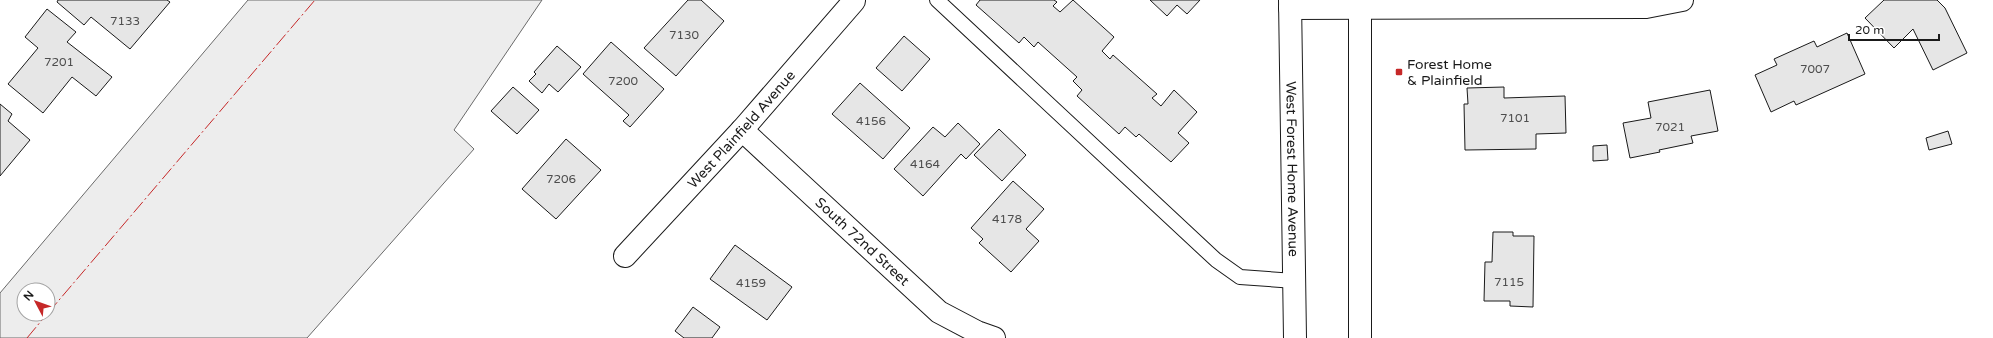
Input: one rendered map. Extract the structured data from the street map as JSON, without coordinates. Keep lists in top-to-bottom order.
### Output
{
  "streets": {
    "street": ["West Plainfield Avenue", "West Forest Home Avenue", "South 72nd Street"]
  },
  "crossings": [
    ["West Plainfield Avenue", "South 72nd Street"]
  ],
  "places": {
    "transit": ["Forest Home & Plainfield"]
  },
  "house_numbers": [
    "7133",
    "7130",
    "7201",
    "7007",
    "7200",
    "7101",
    "4156",
    "7021",
    "4164",
    "7206",
    "4178",
    "7115",
    "4159"
  ],
  "scale_bar": "20 m",
  "north": "top left"
}
